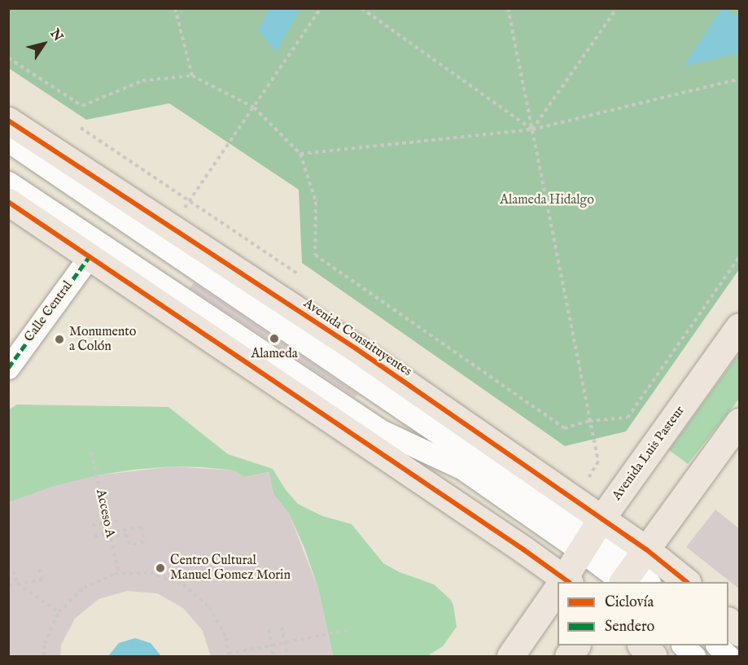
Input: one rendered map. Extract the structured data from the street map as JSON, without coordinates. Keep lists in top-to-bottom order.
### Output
{
  "streets": {
    "main road": ["Avenida Constituyentes", "Avenida Luis Pasteur"],
    "street": ["Calle Central"],
    "path": ["Acceso A"]
  },
  "crossings": [
    ["Avenida Constituyentes", "Avenida Luis Pasteur"]
  ],
  "parks": ["Alameda Hidalgo"],
  "places": ["Alameda", "Monumento a Colón", "Centro Cultural Manuel Gomez Morin"],
  "legend": ["Ciclovía", "Sendero"],
  "north": "top right"
}
